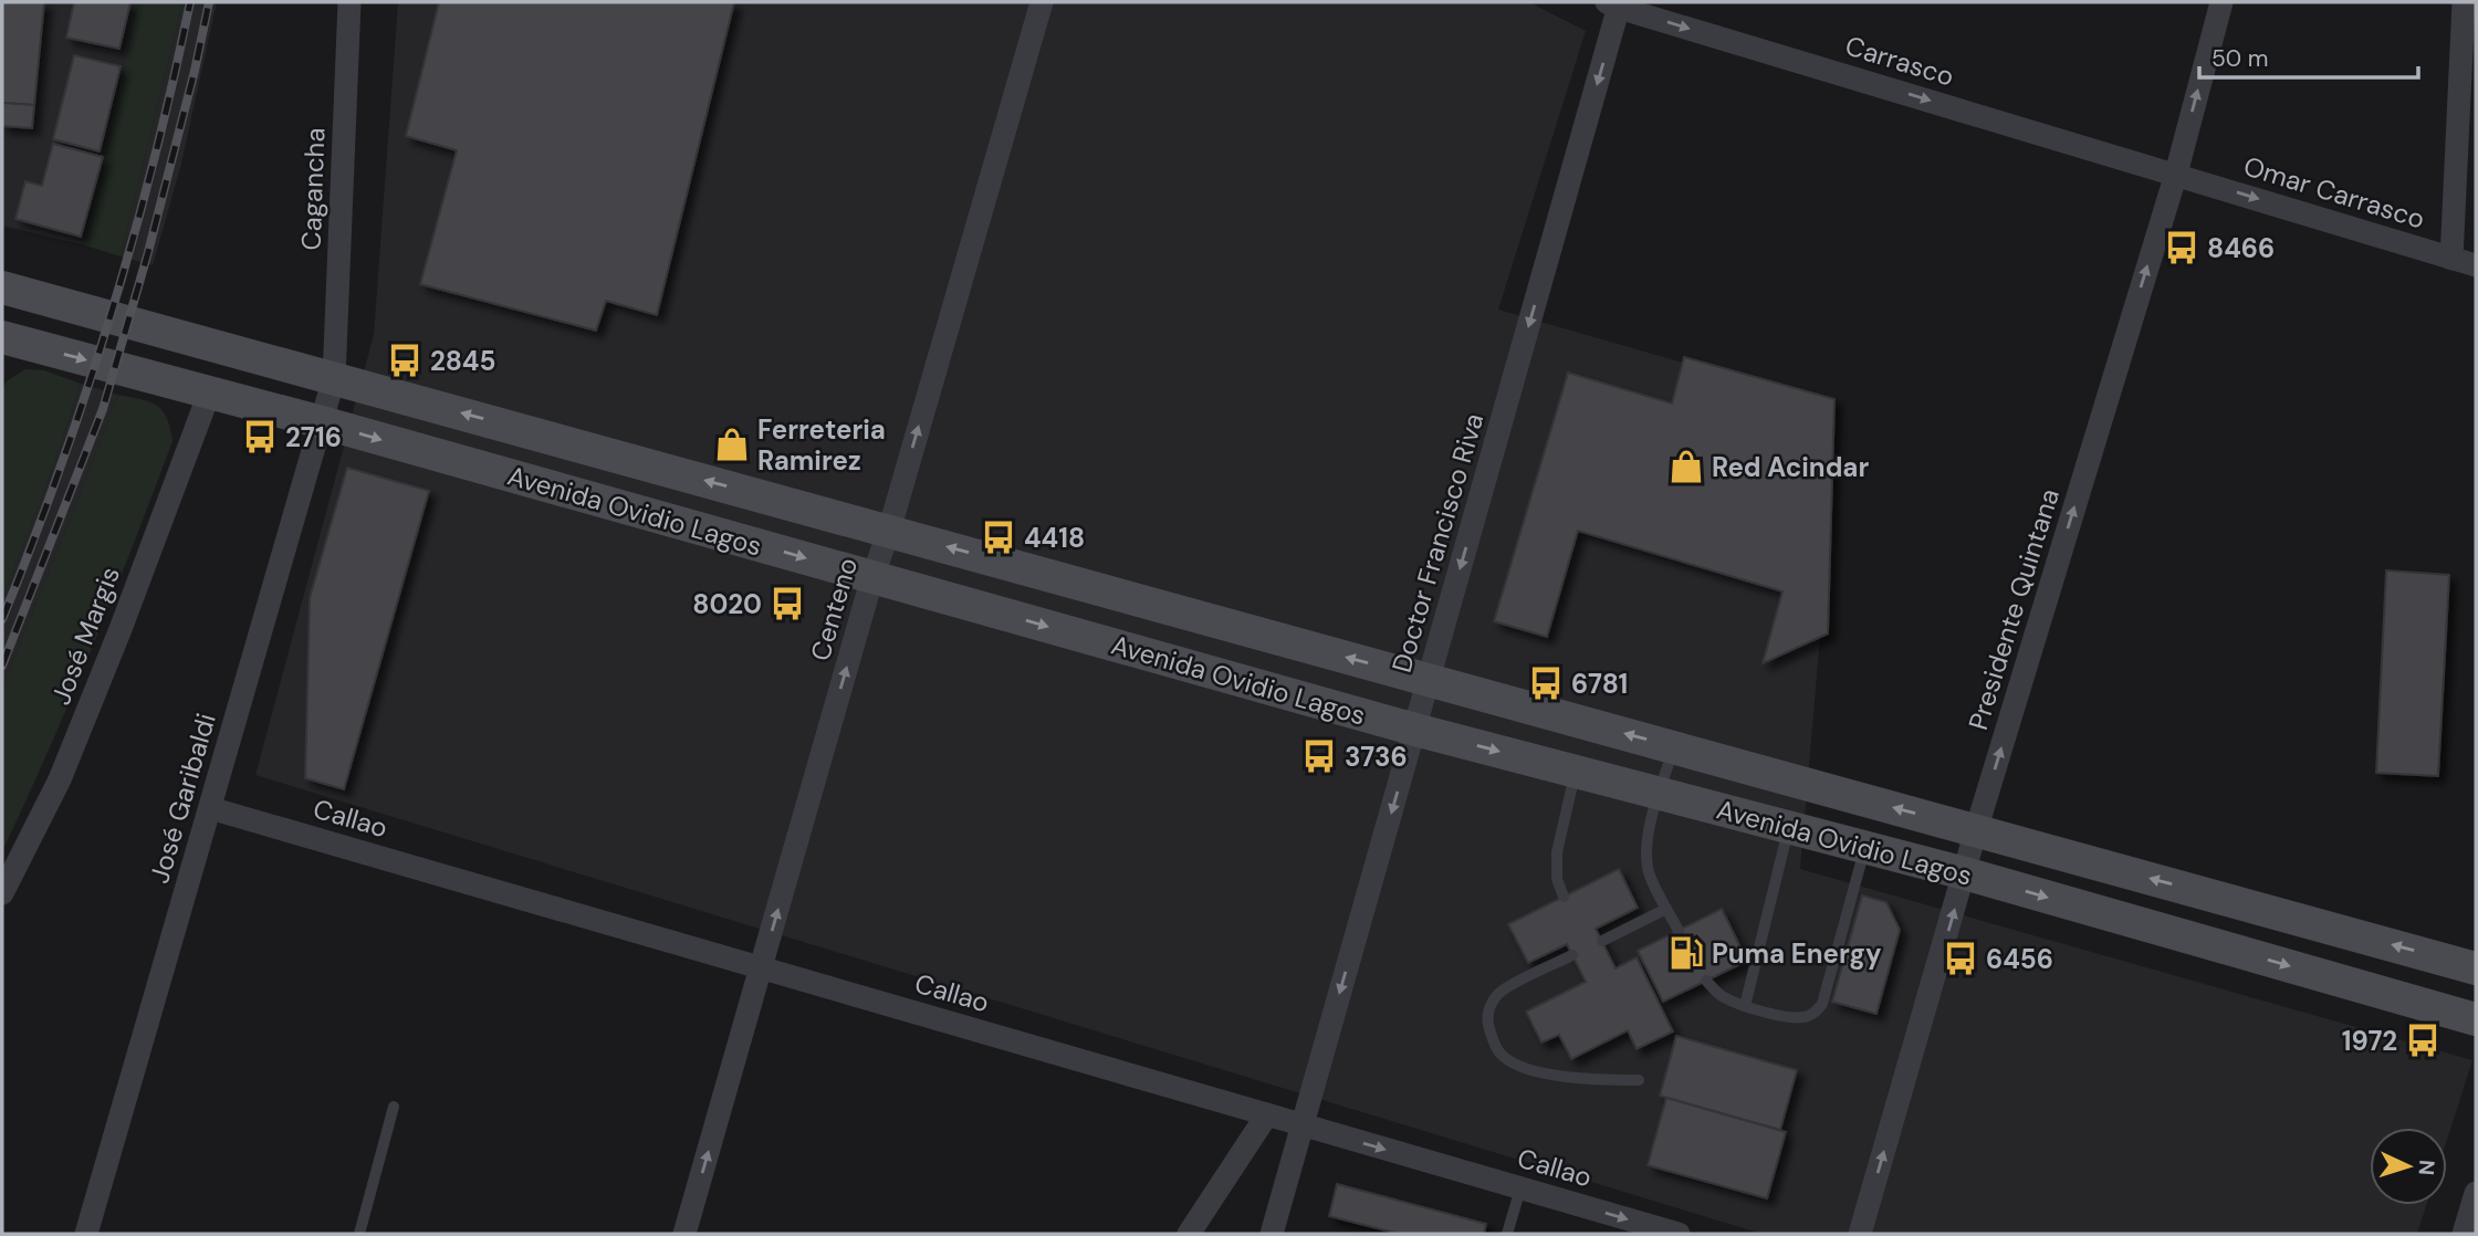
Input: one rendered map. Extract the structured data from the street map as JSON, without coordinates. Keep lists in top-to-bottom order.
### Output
{
  "streets": {
    "main road": ["Avenida Ovidio Lagos"],
    "street": [
      "Carrasco",
      "Cagancha",
      "Omar Carrasco",
      "Doctor Francisco Riva",
      "Centeno",
      "Presidente Quintana",
      "José Margis",
      "José Garibaldi",
      "Callao"
    ]
  },
  "crossings": [
    ["Carrasco", "Omar Carrasco"],
    ["Carrasco", "Doctor Francisco Riva"],
    ["Carrasco", "Presidente Quintana"],
    ["Cagancha", "Avenida Ovidio Lagos"],
    ["Cagancha", "José Garibaldi"],
    ["Omar Carrasco", "Presidente Quintana"],
    ["Avenida Ovidio Lagos", "Doctor Francisco Riva"],
    ["Avenida Ovidio Lagos", "Centeno"],
    ["Avenida Ovidio Lagos", "Presidente Quintana"],
    ["Avenida Ovidio Lagos", "José Margis"],
    ["Avenida Ovidio Lagos", "José Garibaldi"],
    ["Doctor Francisco Riva", "Callao"],
    ["Centeno", "Callao"],
    ["José Garibaldi", "Callao"]
  ],
  "one_way": [
    "Carrasco",
    "Omar Carrasco",
    "Doctor Francisco Riva",
    "Centeno",
    "Presidente Quintana"
  ],
  "places": {
    "bus stop": [
      "8466",
      "2845",
      "2716",
      "4418",
      "8020",
      "6781",
      "3736",
      "6456",
      "1972"
    ],
    "shop": ["Ferreteria Ramirez", "Red Acindar"],
    "fuel station": ["Puma Energy"]
  },
  "scale_bar": "50 m",
  "north": "right"
}
